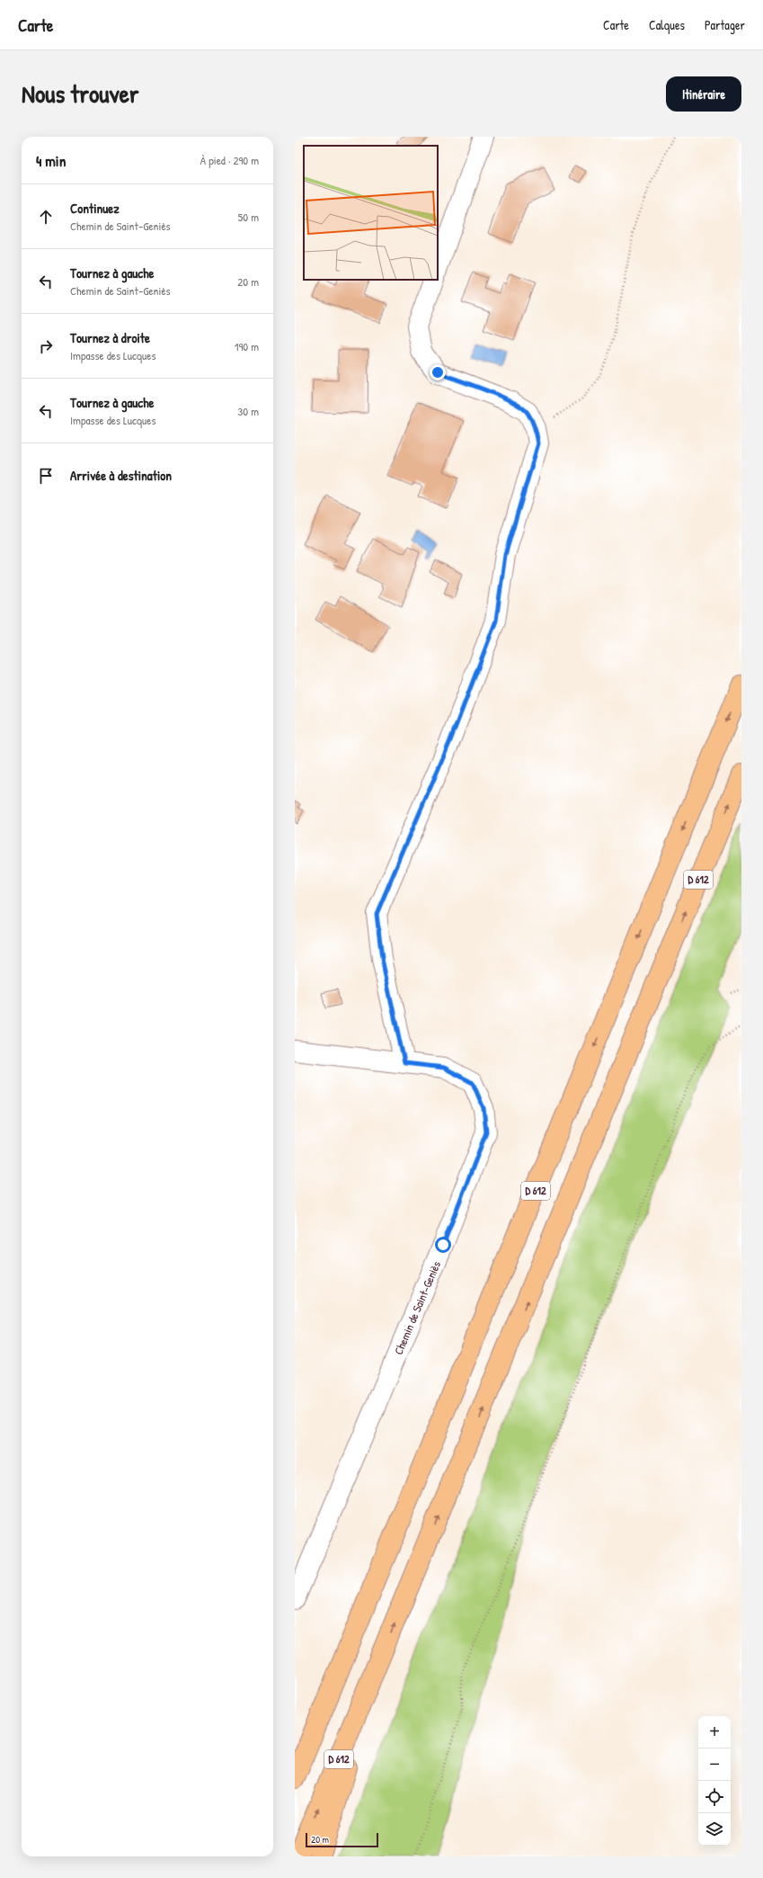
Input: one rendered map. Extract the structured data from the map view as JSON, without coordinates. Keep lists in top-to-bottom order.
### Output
{
  "streets": {
    "highway": ["D 612"],
    "street": ["Chemin de Saint-Geniès"]
  },
  "scale_bar": "20 m",
  "page": {
    "header": "Carte",
    "nav": ["Carte", "Calques", "Partager"],
    "title": "Nous trouver",
    "buttons": "Itinéraire",
    "heading": ["4 min", "À pied · 290 m"],
    "list": [
      ["Continuez", "Chemin de Saint-Geniès", "50 m"],
      ["Tournez à gauche", "Chemin de Saint-Geniès", "20 m"],
      ["Tournez à droite", "Impasse des Lucques", "190 m"],
      ["Tournez à gauche", "Impasse des Lucques", "30 m"],
      "Arrivée à destination"
    ],
    "map_buttons": ["+", "−"],
    "scale": "20 m"
  }
}
